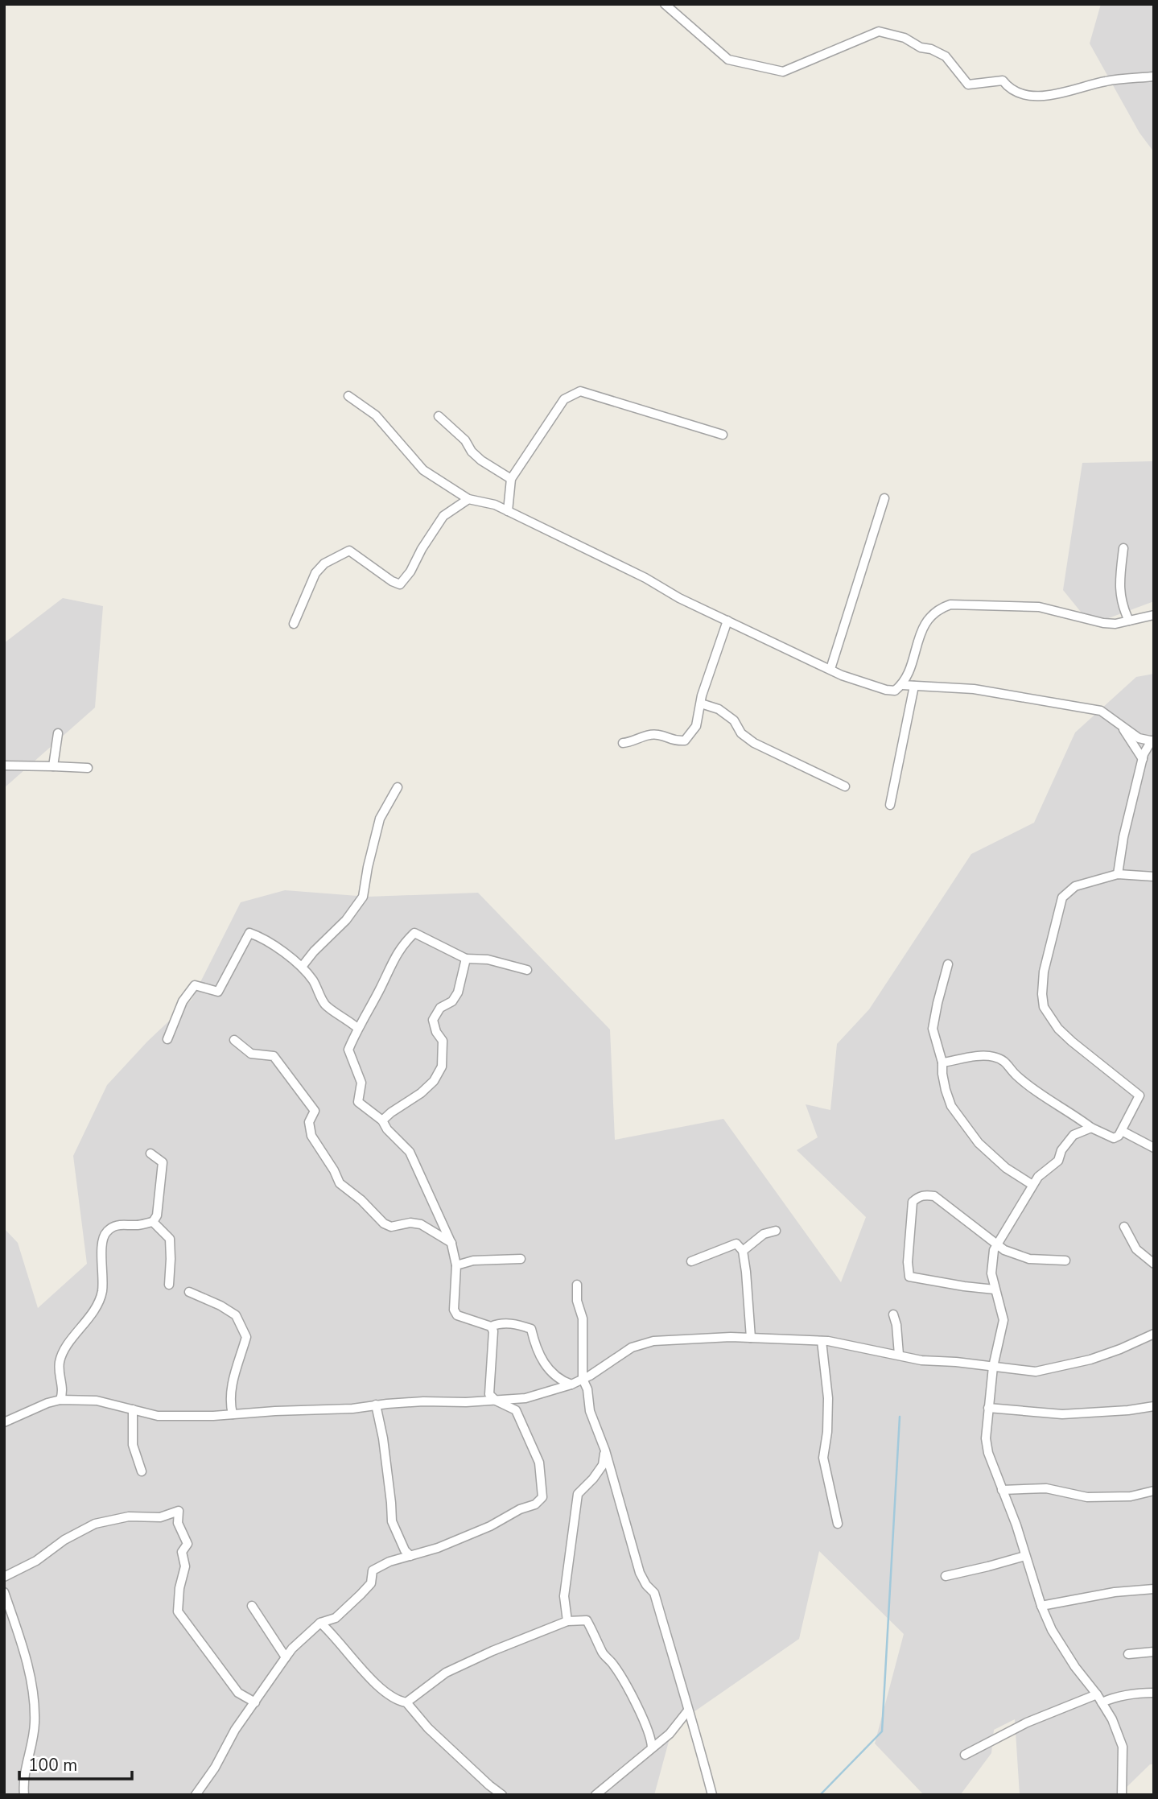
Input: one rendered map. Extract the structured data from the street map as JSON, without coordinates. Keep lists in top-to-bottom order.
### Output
{
  "scale_bar": "100 m"
}
